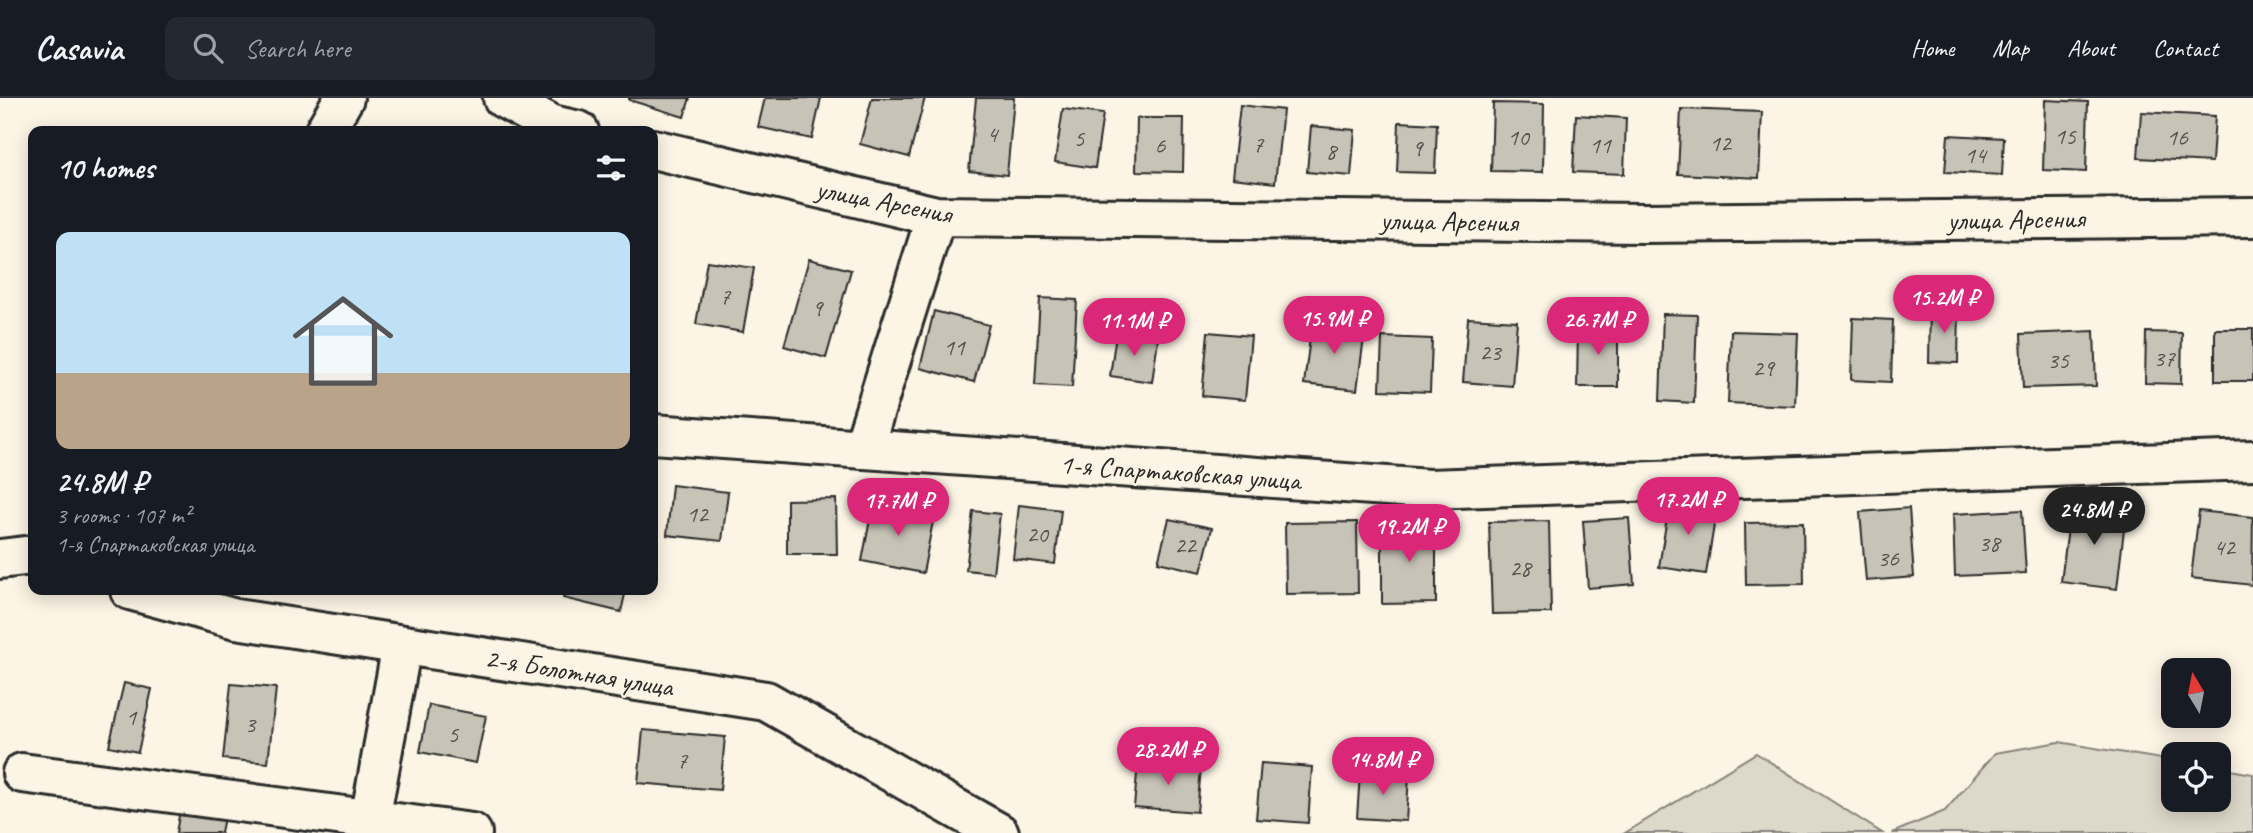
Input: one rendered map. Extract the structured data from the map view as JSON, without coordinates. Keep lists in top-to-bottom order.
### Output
{
  "streets": {
    "street": ["улица Арсения", "1-я Спартаковская улица", "2-я Болотная улица"]
  },
  "house_numbers": [
    "4",
    "15",
    "10",
    "16",
    "5",
    "12",
    "7",
    "6",
    "11",
    "9",
    "8",
    "14",
    "7",
    "9",
    "11",
    "23",
    "37",
    "35",
    "29",
    "12",
    "20",
    "38",
    "22",
    "42",
    "36",
    "28",
    "1",
    "3",
    "5",
    "7"
  ],
  "north": "top",
  "page": {
    "header": "Casavia",
    "search": "Search here",
    "nav": [
      "Home",
      "Map",
      "About",
      "Contact"
    ],
    "heading": "10 homes",
    "list": [
      {
        "name": "24.8M ₽",
        "note": "3 rooms · 107 m² · 1-я Спартаковская улица"
      }
    ],
    "price": [
      "15.2M ₽",
      "15.9M ₽",
      "26.7M ₽",
      "11.1M ₽",
      "17.2M ₽",
      "17.7M ₽",
      "24.8M ₽",
      "19.2M ₽",
      "28.2M ₽",
      "14.8M ₽"
    ]
  }
}
